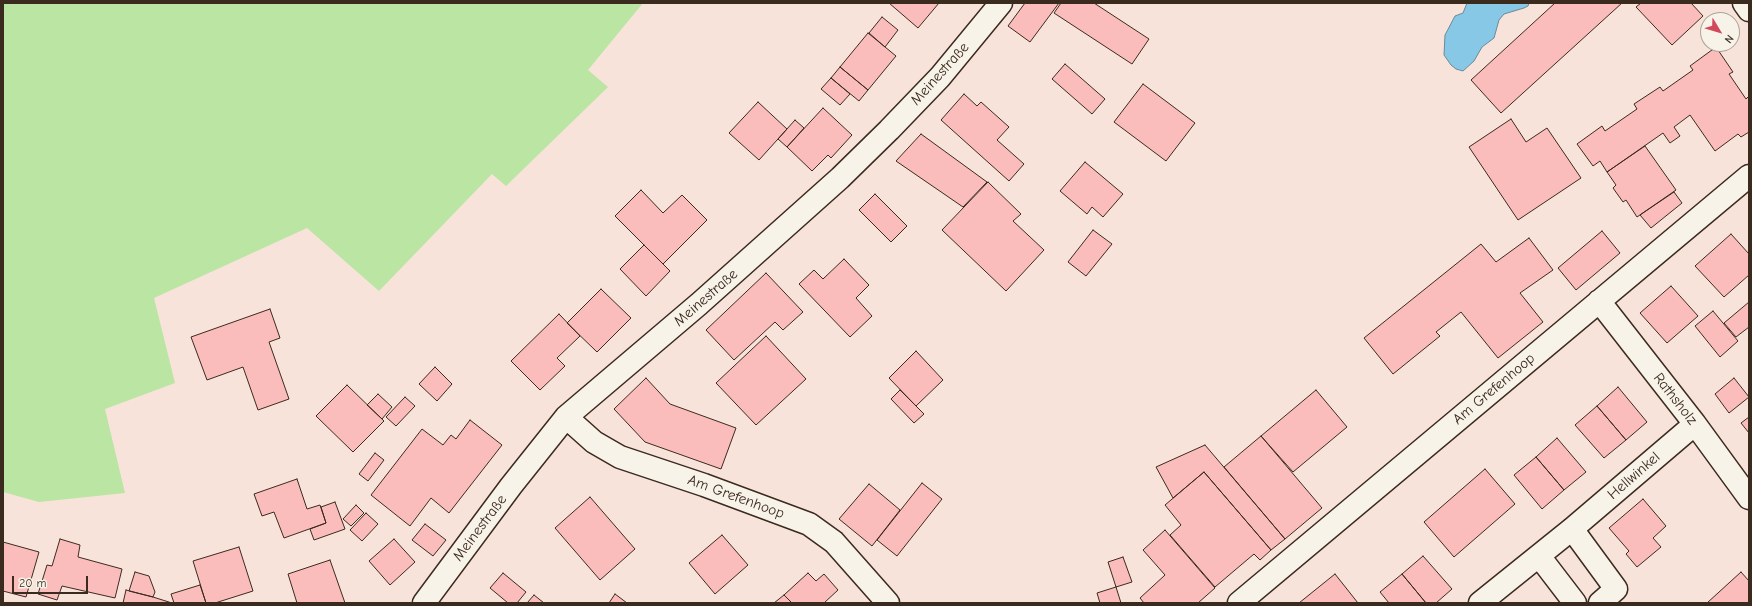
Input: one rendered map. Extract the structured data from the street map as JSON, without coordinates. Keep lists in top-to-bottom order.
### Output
{
  "streets": {
    "street": [
      "Meinestraße",
      "Am Grefenhoop",
      "Rathsholz",
      "Hellwinkel"
    ]
  },
  "crossings": [
    ["Meinestraße", "Am Grefenhoop"],
    ["Am Grefenhoop", "Rathsholz"],
    ["Rathsholz", "Hellwinkel"]
  ],
  "scale_bar": "20 m",
  "north": "bottom right"
}
